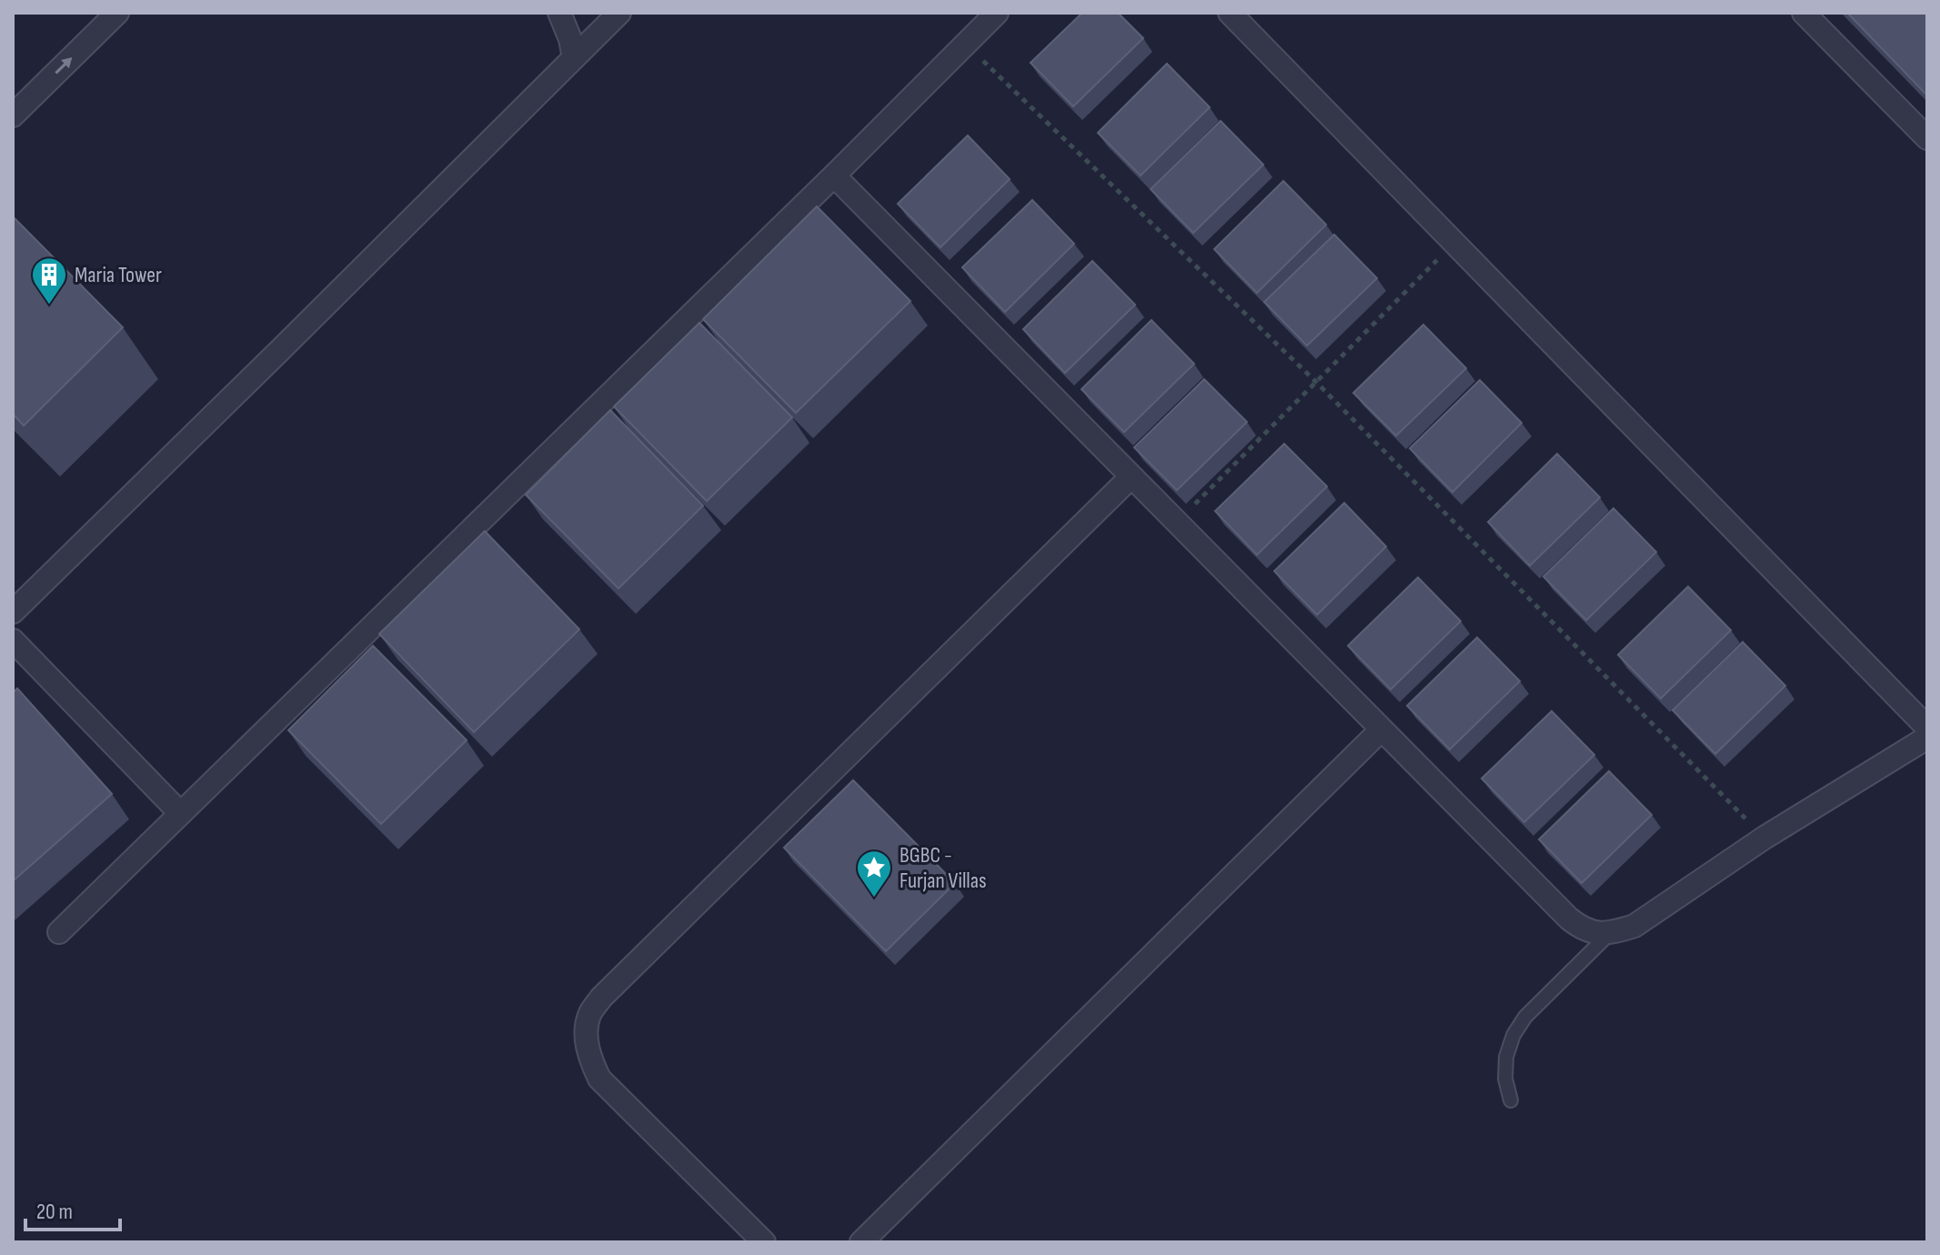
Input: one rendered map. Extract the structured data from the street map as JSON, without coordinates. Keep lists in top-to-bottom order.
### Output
{
  "places": {
    "building": ["Maria Tower"],
    "place": ["BGBC - Furjan Villas"]
  },
  "scale_bar": "20 m"
}
